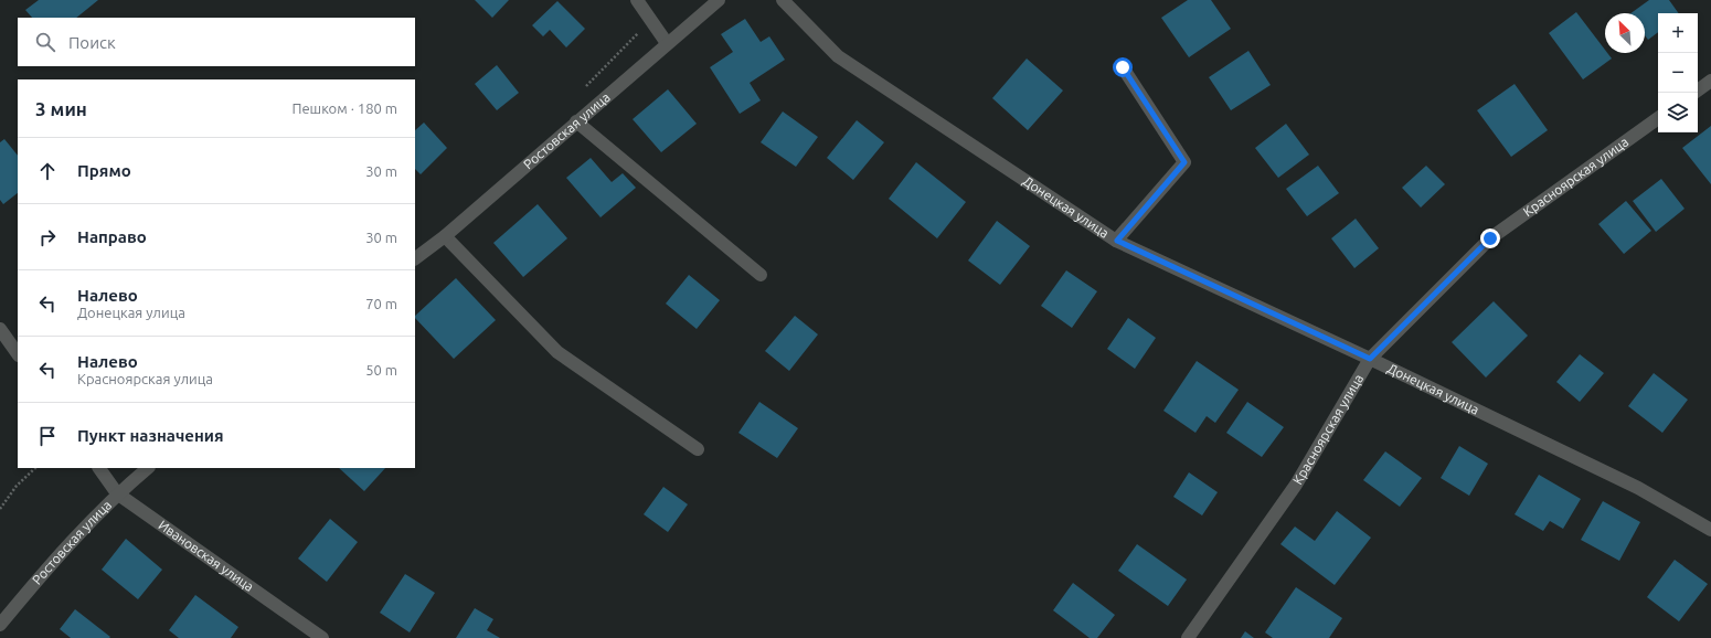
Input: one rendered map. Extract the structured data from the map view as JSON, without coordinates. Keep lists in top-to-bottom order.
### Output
{
  "streets": {
    "street": [
      "Ростовская улица",
      "Красноярская улица",
      "Донецкая улица",
      "Ивановская улица"
    ]
  },
  "crossings": [
    ["Ростовская улица", "Ивановская улица"],
    ["Красноярская улица", "Донецкая улица"]
  ],
  "north": "top left",
  "page": {
    "map_buttons": ["+", "−"],
    "search": "Поиск",
    "heading": ["3 мин", "Пешком · 180 m"],
    "list": [
      ["Прямо", "30 m"],
      ["Направо", "30 m"],
      ["Налево", "Донецкая улица", "70 m"],
      ["Налево", "Красноярская улица", "50 m"],
      "Пункт назначения"
    ]
  }
}
